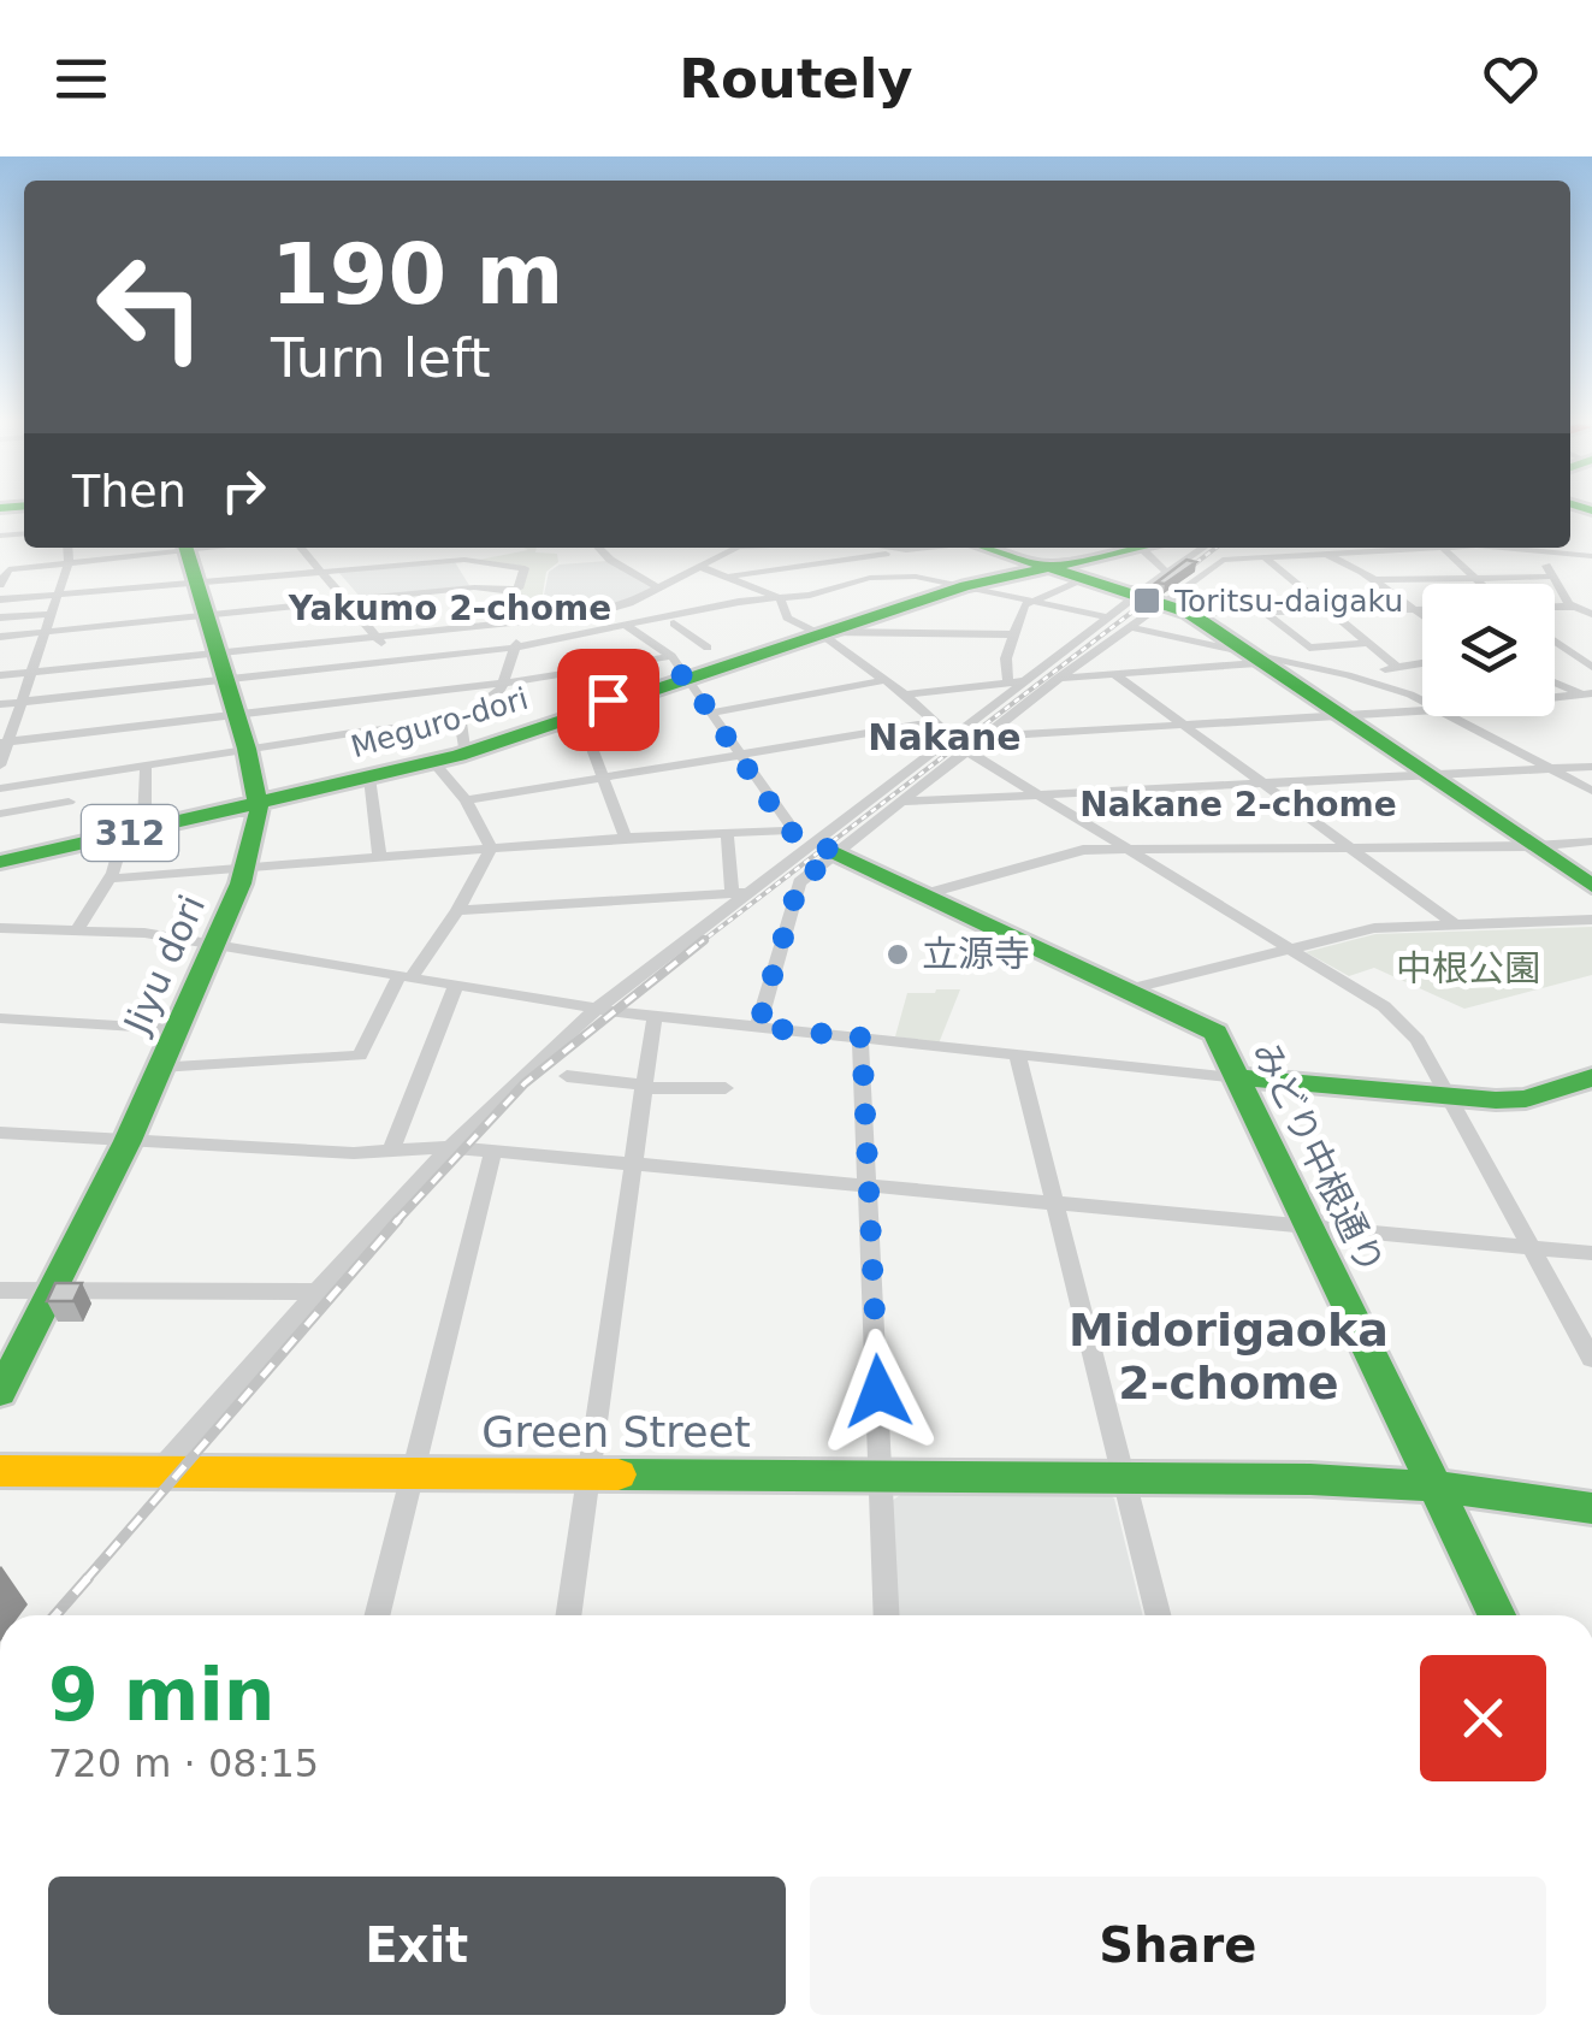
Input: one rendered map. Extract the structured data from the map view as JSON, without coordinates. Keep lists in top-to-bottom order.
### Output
{
  "streets": {
    "main road": [
      "Meguro-dori",
      "312",
      "Jiyu dori",
      "みどり中根通り",
      "Green Street"
    ]
  },
  "crossings": [
    ["Meguro-dori", "Jiyu dori"],
    ["みどり中根通り", "Green Street"]
  ],
  "districts": [
    "Yakumo 2-chome",
    "Nakane",
    "Nakane 2-chome",
    "Midorigaoka 2-chome"
  ],
  "parks": ["中根公園"],
  "places": {
    "transit": ["Toritsu-daigaku"],
    "other": ["立源寺"]
  },
  "page": {
    "header": "Routely",
    "turn": ["190 m", "Turn left"],
    "then": "Then",
    "heading": ["9 min", "720 m · 08:15"],
    "buttons": ["Exit", "Share"]
  }
}
